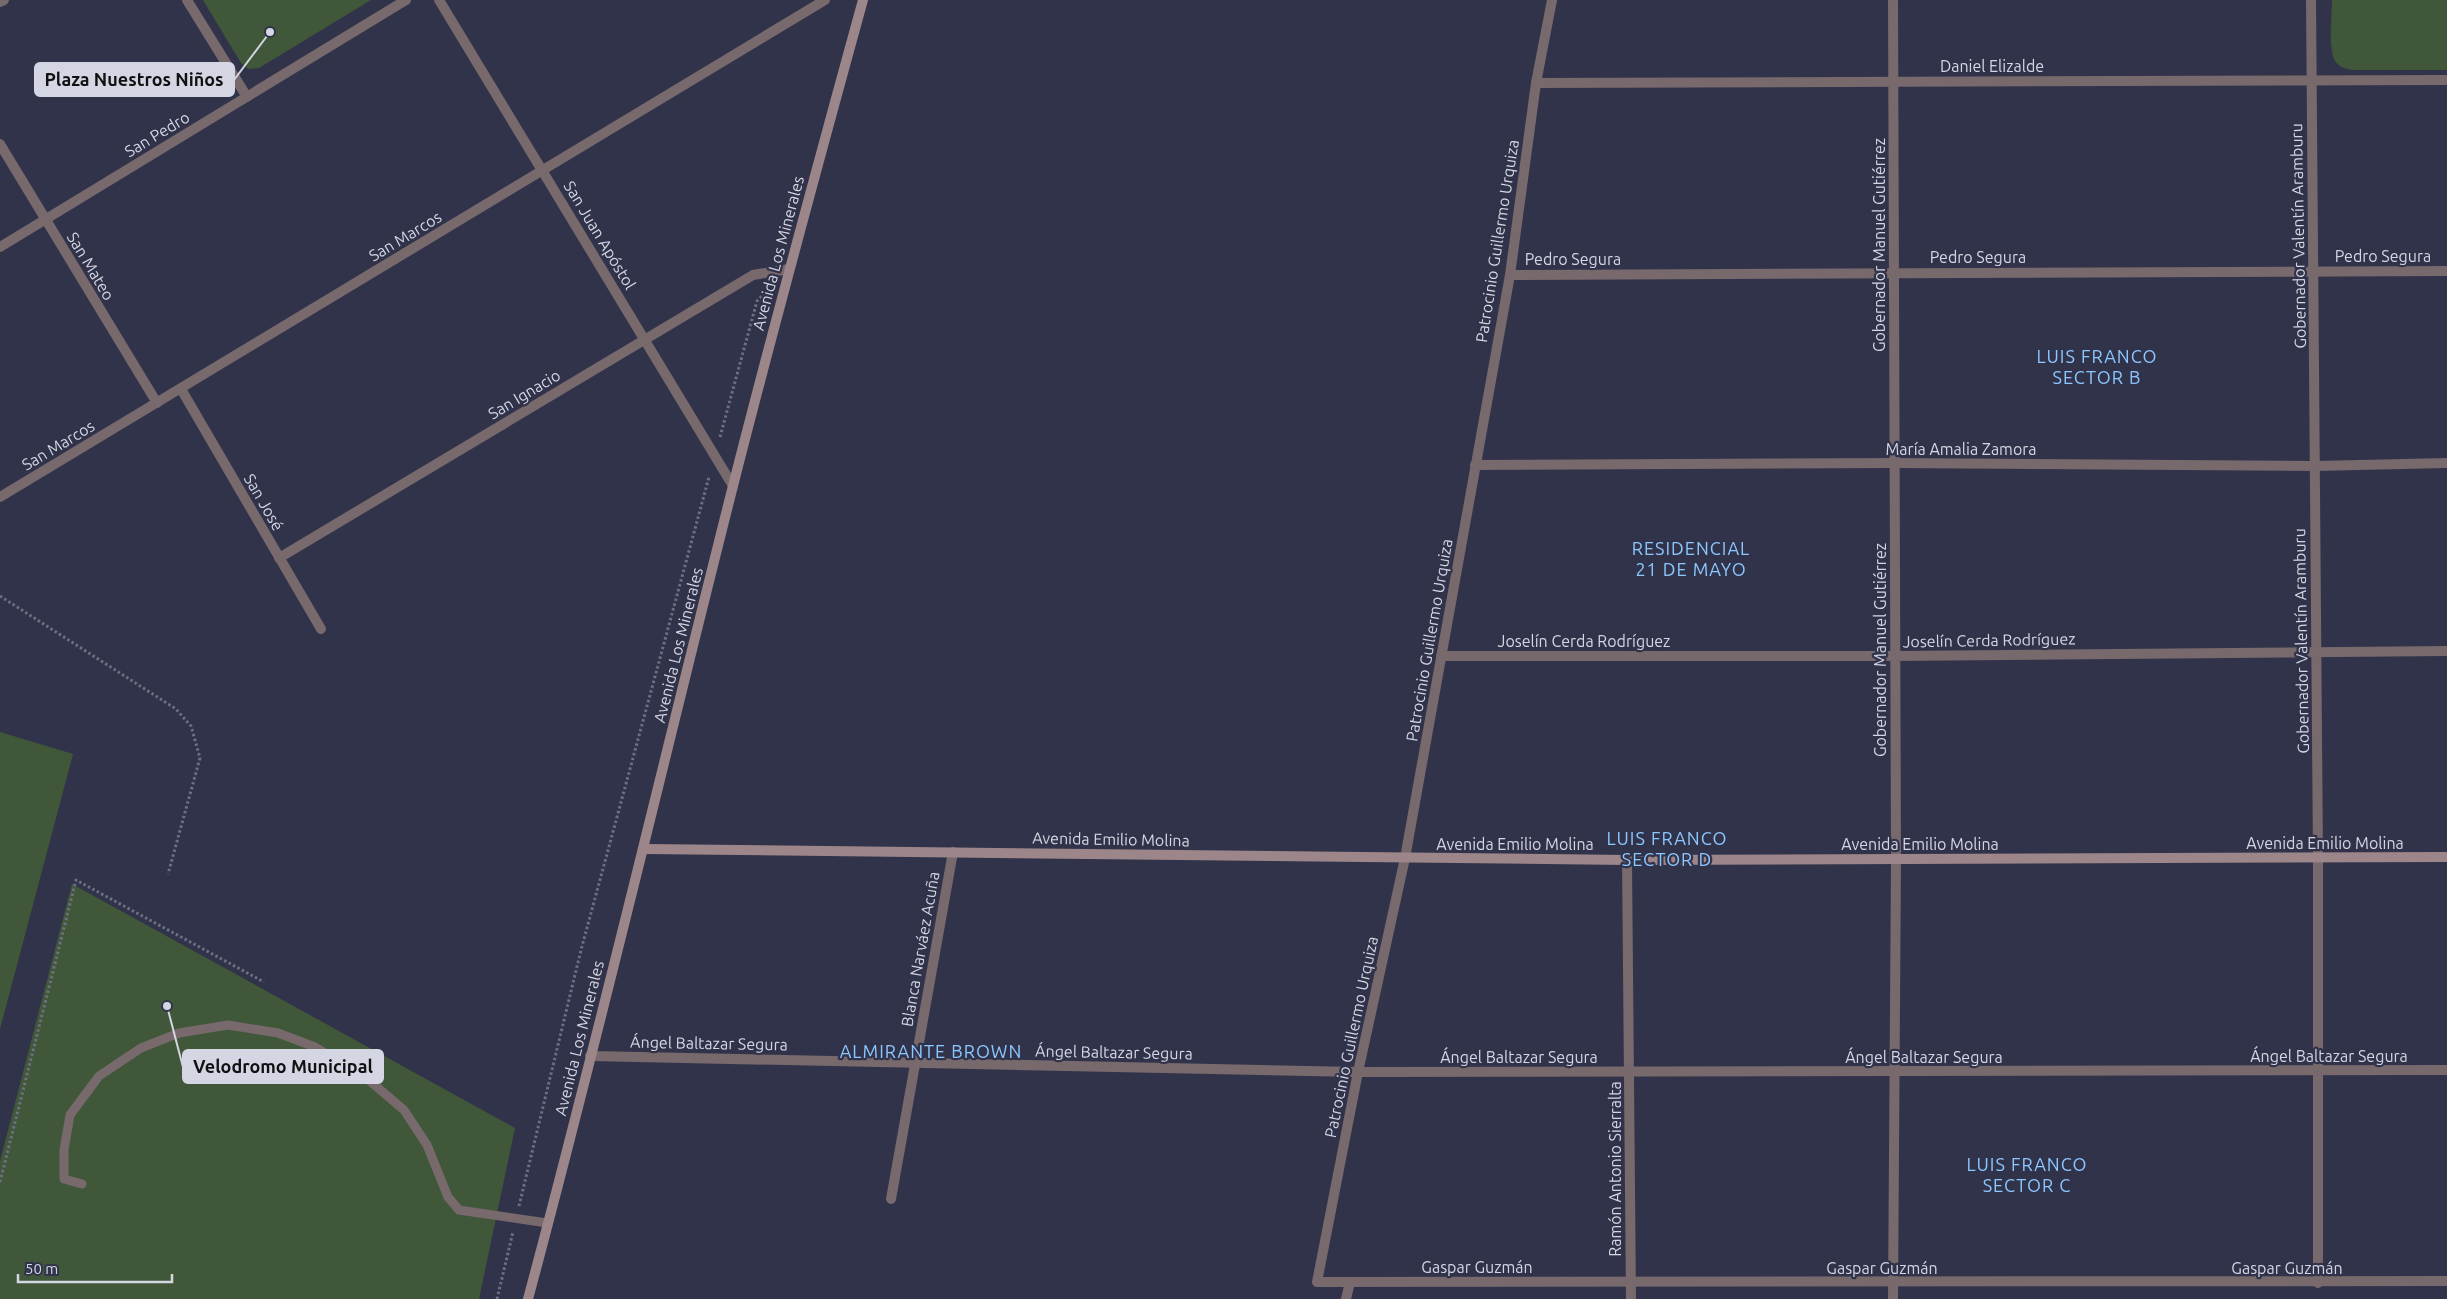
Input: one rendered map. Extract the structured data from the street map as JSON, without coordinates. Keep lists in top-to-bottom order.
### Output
{
  "streets": {
    "street": [
      "Daniel Elizalde",
      "San Pedro",
      "San Juan Apóstol",
      "San Marcos",
      "Gobernador Valentín Aramburu",
      "Patrocinio Guillermo Urquiza",
      "Gobernador Manuel Gutiérrez",
      "Avenida Los Minerales",
      "Pedro Segura",
      "San Mateo",
      "San Ignacio",
      "María Amalia Zamora",
      "San José",
      "Joselín Cerda Rodríguez",
      "Avenida Emilio Molina",
      "Blanca Narváez Acuña",
      "Ángel Baltazar Segura",
      "Ramón Antonio Sierralta",
      "Gaspar Guzmán"
    ]
  },
  "crossings": [
    ["Daniel Elizalde", "Gobernador Valentín Aramburu"],
    ["Daniel Elizalde", "Patrocinio Guillermo Urquiza"],
    ["Daniel Elizalde", "Gobernador Manuel Gutiérrez"],
    ["San Pedro", "San Mateo"],
    ["San Juan Apóstol", "San Marcos"],
    ["San Juan Apóstol", "Avenida Los Minerales"],
    ["San Juan Apóstol", "San Ignacio"],
    ["San Marcos", "San Mateo"],
    ["San Marcos", "San José"],
    ["Gobernador Valentín Aramburu", "Pedro Segura"],
    ["Gobernador Valentín Aramburu", "María Amalia Zamora"],
    ["Gobernador Valentín Aramburu", "Joselín Cerda Rodríguez"],
    ["Gobernador Valentín Aramburu", "Avenida Emilio Molina"],
    ["Gobernador Valentín Aramburu", "Ángel Baltazar Segura"],
    ["Gobernador Valentín Aramburu", "Gaspar Guzmán"],
    ["Patrocinio Guillermo Urquiza", "Pedro Segura"],
    ["Patrocinio Guillermo Urquiza", "María Amalia Zamora"],
    ["Patrocinio Guillermo Urquiza", "Joselín Cerda Rodríguez"],
    ["Patrocinio Guillermo Urquiza", "Avenida Emilio Molina"],
    ["Patrocinio Guillermo Urquiza", "Ángel Baltazar Segura"],
    ["Patrocinio Guillermo Urquiza", "Gaspar Guzmán"],
    ["Gobernador Manuel Gutiérrez", "Pedro Segura"],
    ["Gobernador Manuel Gutiérrez", "María Amalia Zamora"],
    ["Gobernador Manuel Gutiérrez", "Joselín Cerda Rodríguez"],
    ["Gobernador Manuel Gutiérrez", "Avenida Emilio Molina"],
    ["Gobernador Manuel Gutiérrez", "Ángel Baltazar Segura"],
    ["Gobernador Manuel Gutiérrez", "Gaspar Guzmán"],
    ["Avenida Los Minerales", "San Ignacio"],
    ["Avenida Los Minerales", "Avenida Emilio Molina"],
    ["Avenida Los Minerales", "Ángel Baltazar Segura"],
    ["San Ignacio", "San José"],
    ["Avenida Emilio Molina", "Blanca Narváez Acuña"],
    ["Avenida Emilio Molina", "Ramón Antonio Sierralta"],
    ["Blanca Narváez Acuña", "Ángel Baltazar Segura"],
    ["Ángel Baltazar Segura", "Ramón Antonio Sierralta"],
    ["Ramón Antonio Sierralta", "Gaspar Guzmán"]
  ],
  "districts": [
    "LUIS FRANCO SECTOR B",
    "RESIDENCIAL 21 DE MAYO",
    "LUIS FRANCO SECTOR D",
    "ALMIRANTE BROWN",
    "LUIS FRANCO SECTOR C"
  ],
  "places": ["Plaza Nuestros Niños", "Velodromo Municipal"],
  "scale_bar": "50 m"
}
